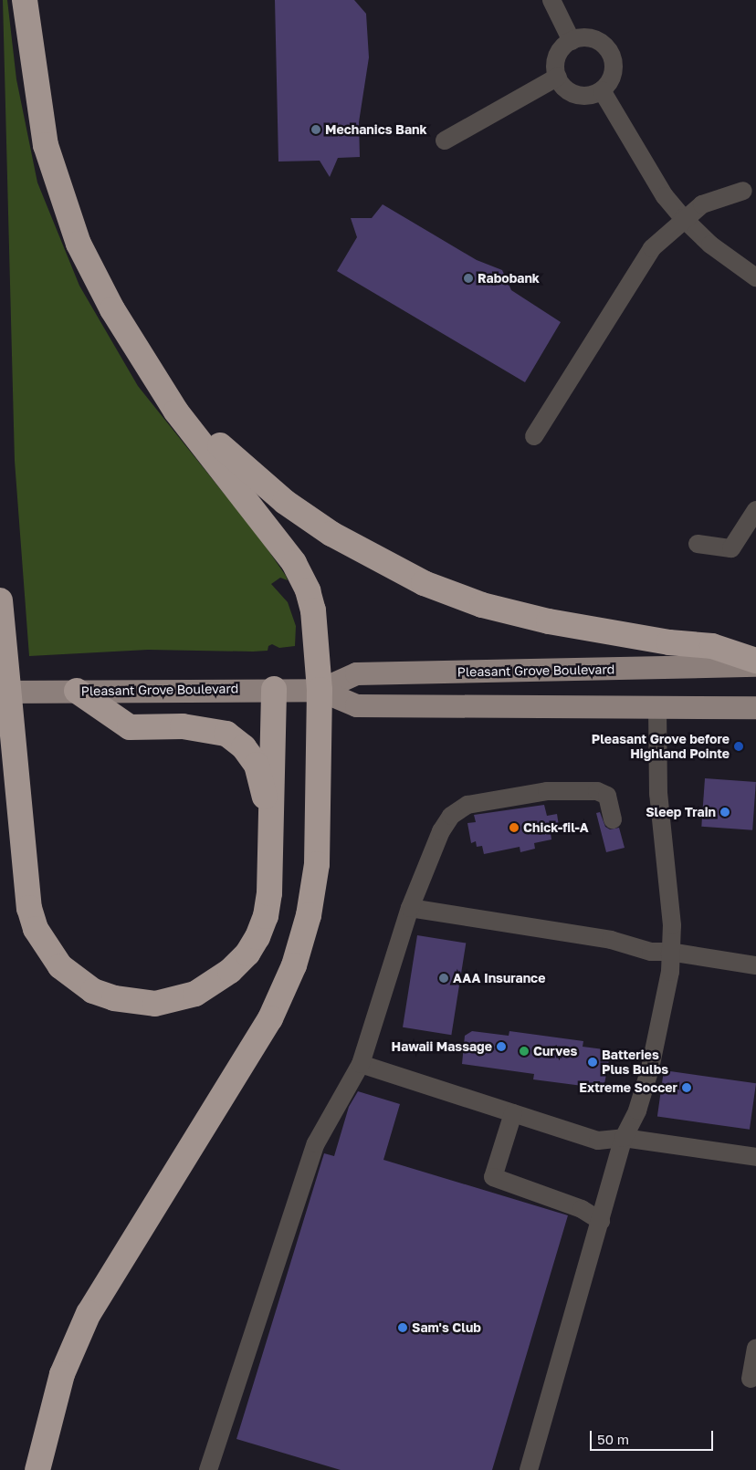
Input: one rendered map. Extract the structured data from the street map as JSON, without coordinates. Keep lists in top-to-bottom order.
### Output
{
  "streets": {
    "main road": ["Pleasant Grove Boulevard"]
  },
  "places": [
    "Mechanics Bank",
    "Rabobank",
    "Pleasant Grove before Highland Pointe",
    "Sleep Train",
    "Chick-fil-A",
    "AAA Insurance",
    "Hawaii Massage",
    "Curves",
    "Batteries Plus Bulbs",
    "Extreme Soccer",
    "Sam's Club"
  ],
  "scale_bar": "50 m"
}
